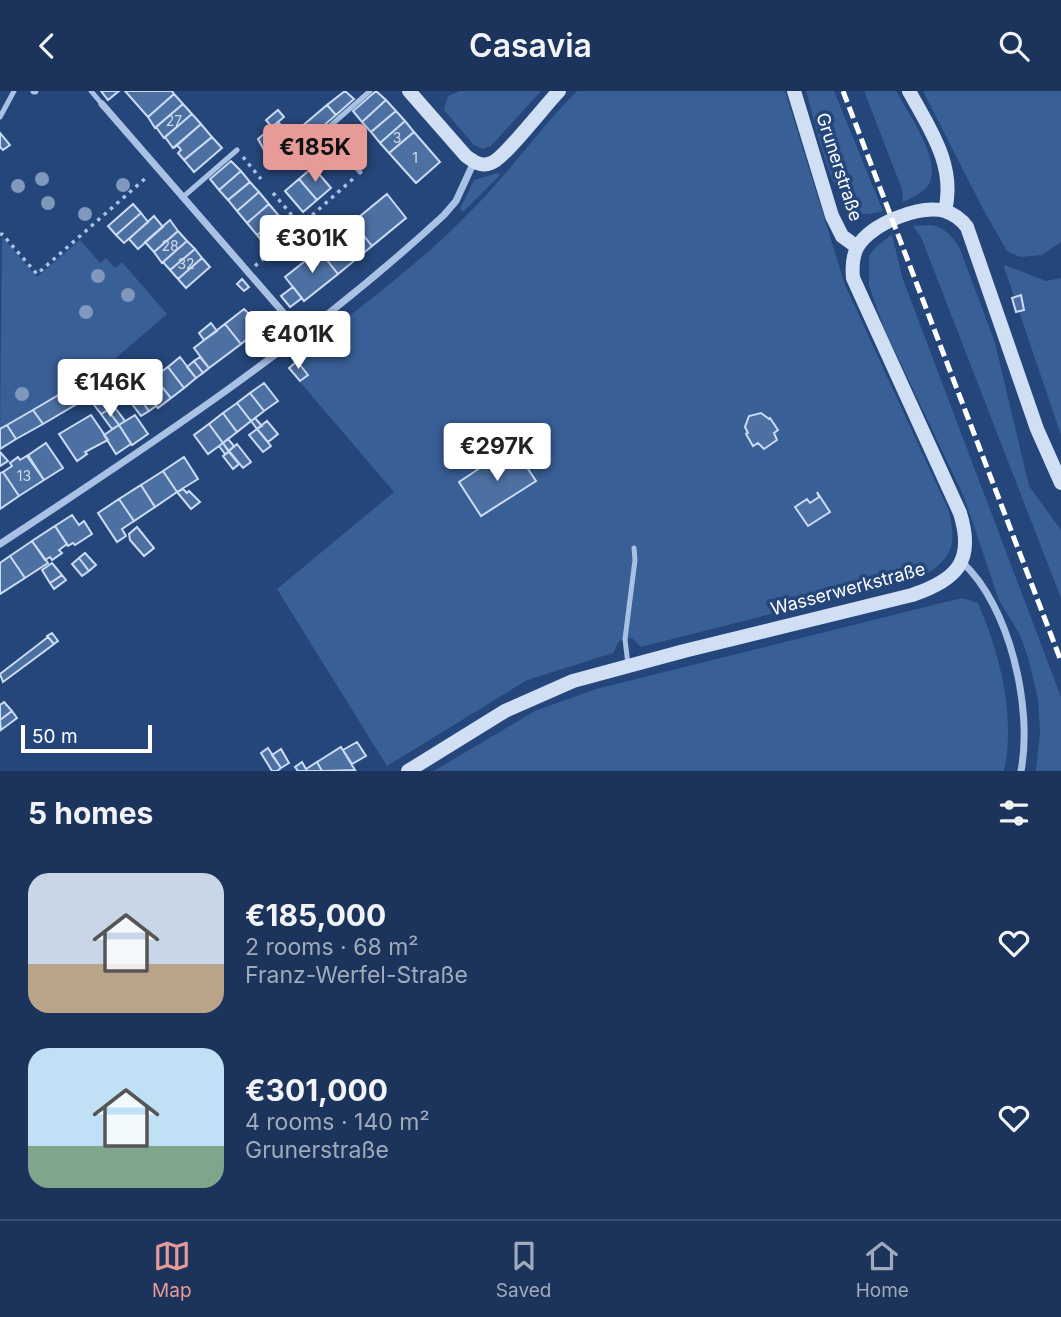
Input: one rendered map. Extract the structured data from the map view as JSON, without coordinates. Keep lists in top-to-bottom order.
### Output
{
  "streets": {
    "main road": ["Grunerstraße", "Wasserwerkstraße"]
  },
  "house_numbers": [
    "27",
    "3",
    "1",
    "28",
    "32",
    "13"
  ],
  "scale_bar": "50 m",
  "page": {
    "header": "Casavia",
    "price": [
      "€185K",
      "€301K",
      "€401K",
      "€146K",
      "€297K"
    ],
    "scale": "50 m",
    "heading": "5 homes",
    "list": [
      {
        "name": "€185,000",
        "note": "2 rooms · 68 m² · Franz-Werfel-Straße"
      },
      {
        "name": "€301,000",
        "note": "4 rooms · 140 m² · Grunerstraße"
      }
    ],
    "tabs": ["Map", "Saved", "Home"]
  }
}
